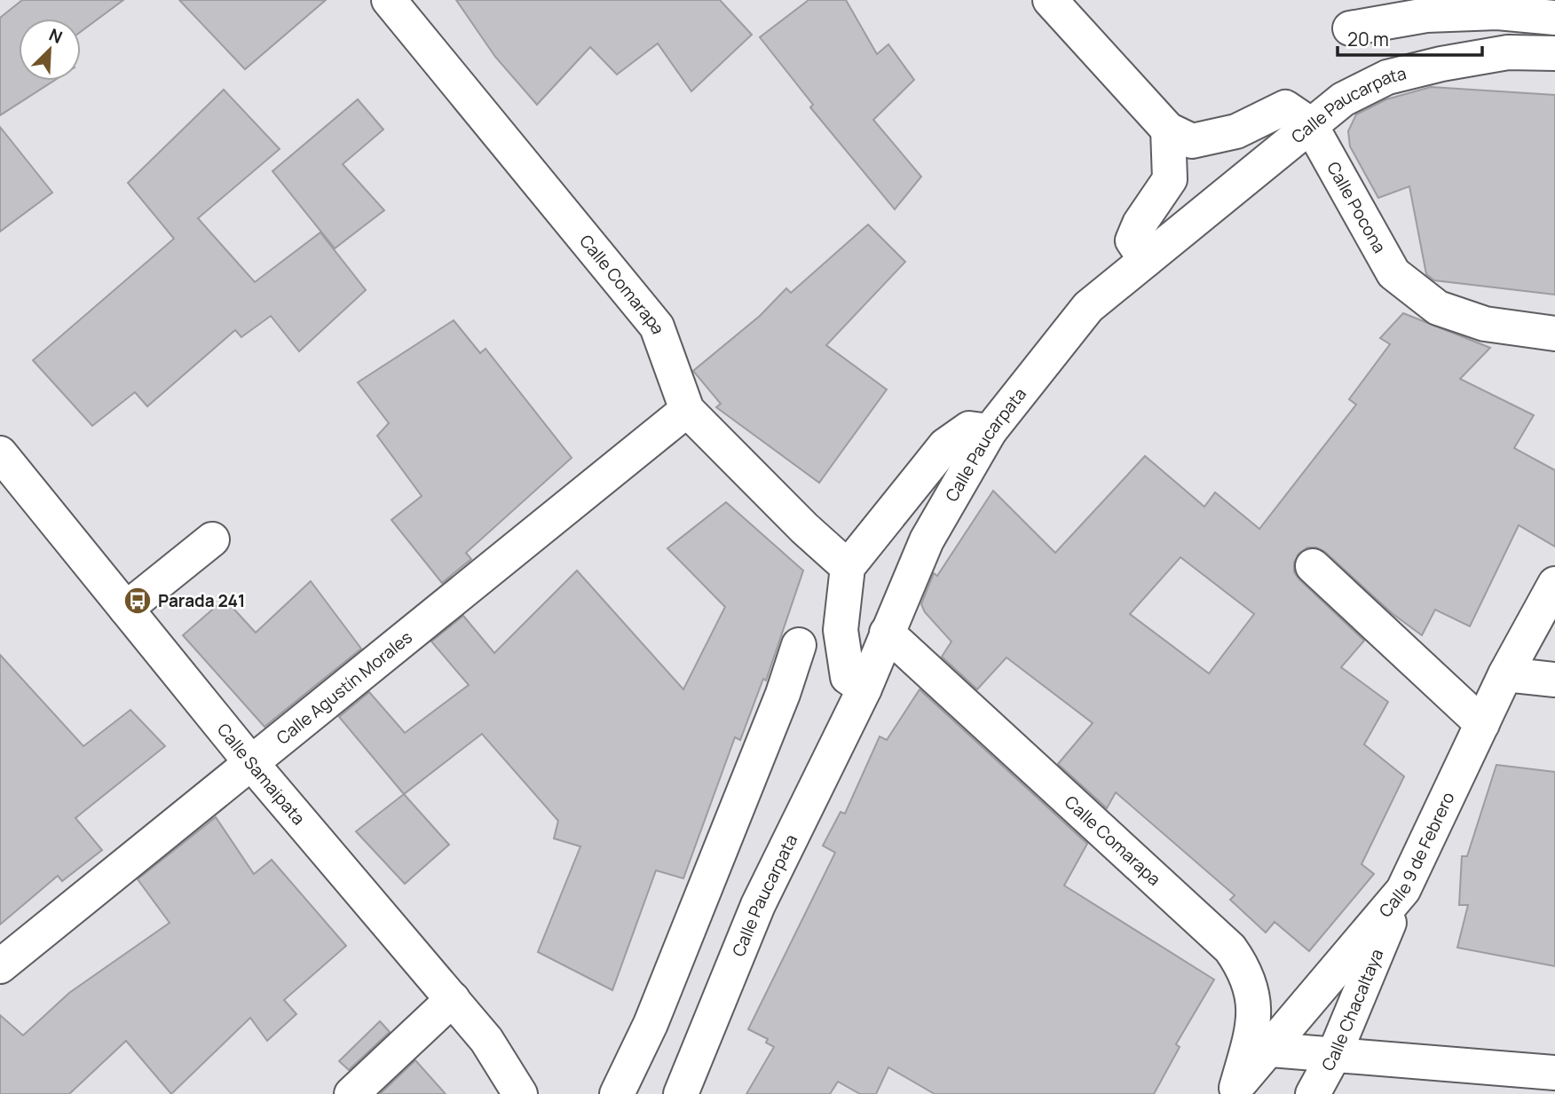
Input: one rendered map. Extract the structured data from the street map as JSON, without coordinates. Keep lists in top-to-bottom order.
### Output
{
  "streets": {
    "street": [
      "Calle Paucarpata",
      "Calle Pocona",
      "Calle Comarapa",
      "Calle Agustín Morales",
      "Calle Samaipata",
      "Calle 9 de Febrero",
      "Calle Chacaltaya"
    ]
  },
  "crossings": [
    ["Calle Paucarpata", "Calle Pocona"],
    ["Calle Paucarpata", "Calle Comarapa"],
    ["Calle Comarapa", "Calle Agustín Morales"],
    ["Calle Comarapa", "Calle 9 de Febrero"],
    ["Calle Agustín Morales", "Calle Samaipata"],
    ["Calle 9 de Febrero", "Calle Chacaltaya"]
  ],
  "places": {
    "bus stop": ["Parada 241"]
  },
  "scale_bar": "20 m",
  "north": "top right"
}
